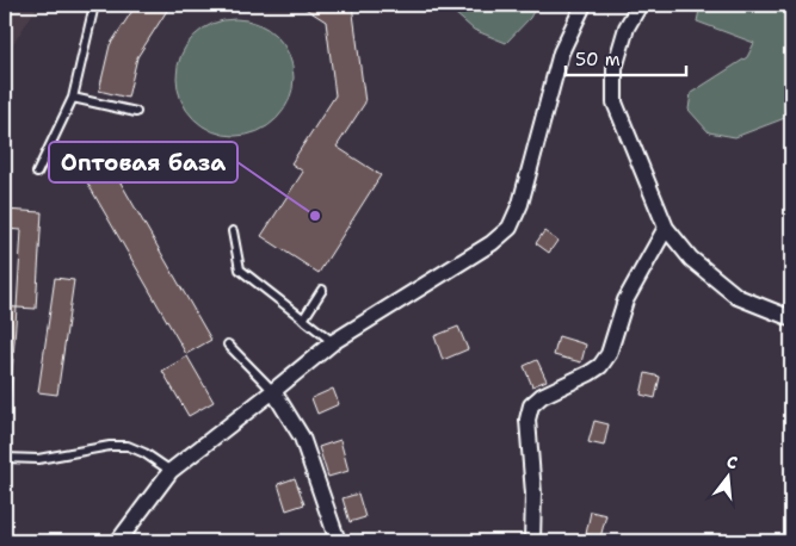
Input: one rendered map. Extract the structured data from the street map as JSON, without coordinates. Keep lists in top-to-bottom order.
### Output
{
  "places": ["Оптовая база"],
  "scale_bar": "50 m",
  "north": "top"
}
